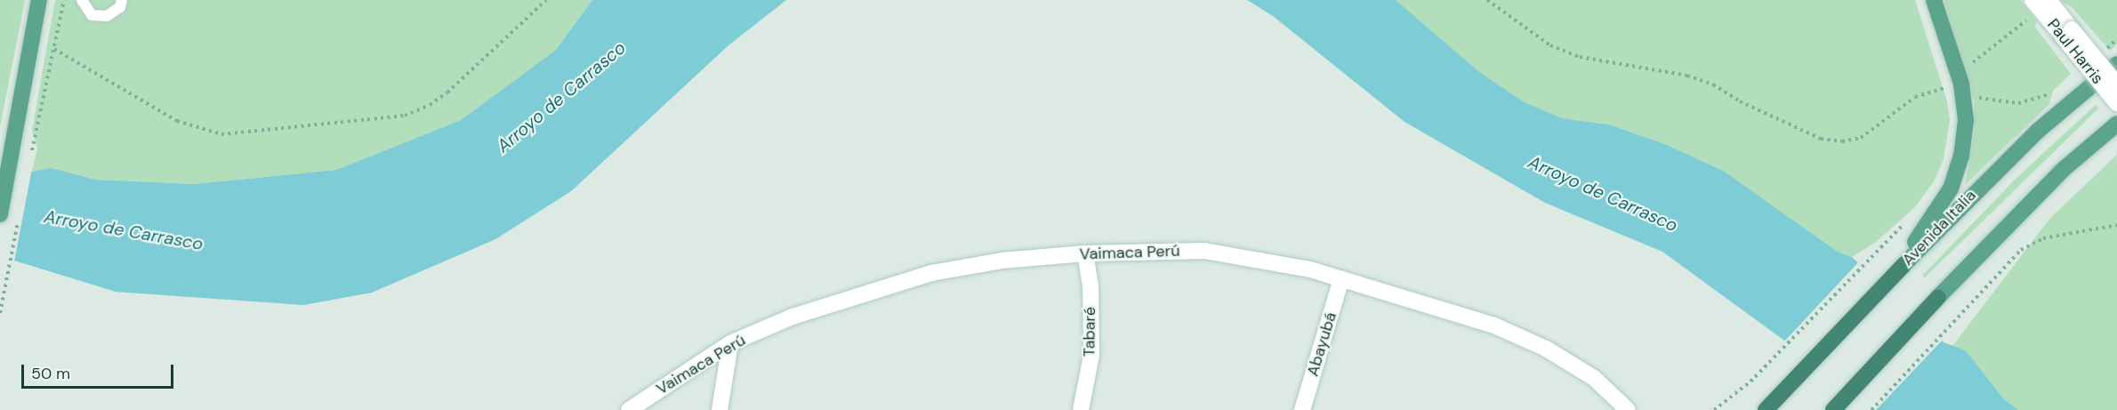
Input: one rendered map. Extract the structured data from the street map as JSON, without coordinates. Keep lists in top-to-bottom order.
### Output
{
  "streets": {
    "highway": ["Avenida Italia"],
    "street": [
      "Paul Harris",
      "Vaimaca Perú",
      "Tabaré",
      "Abayubá"
    ]
  },
  "crossings": [
    ["Vaimaca Perú", "Tabaré"],
    ["Vaimaca Perú", "Abayubá"]
  ],
  "water": ["Arroyo de Carrasco"],
  "scale_bar": "50 m"
}
